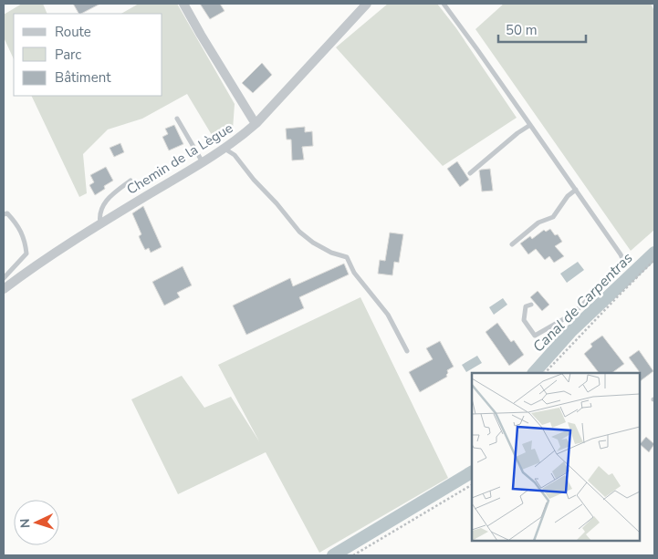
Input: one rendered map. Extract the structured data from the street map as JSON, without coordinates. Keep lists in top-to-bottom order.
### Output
{
  "streets": {
    "street": ["Chemin de la Lègue"]
  },
  "water": ["Canal de Carpentras"],
  "legend": ["Route", "Parc", "Bâtiment"],
  "scale_bar": "50 m",
  "north": "left"
}
